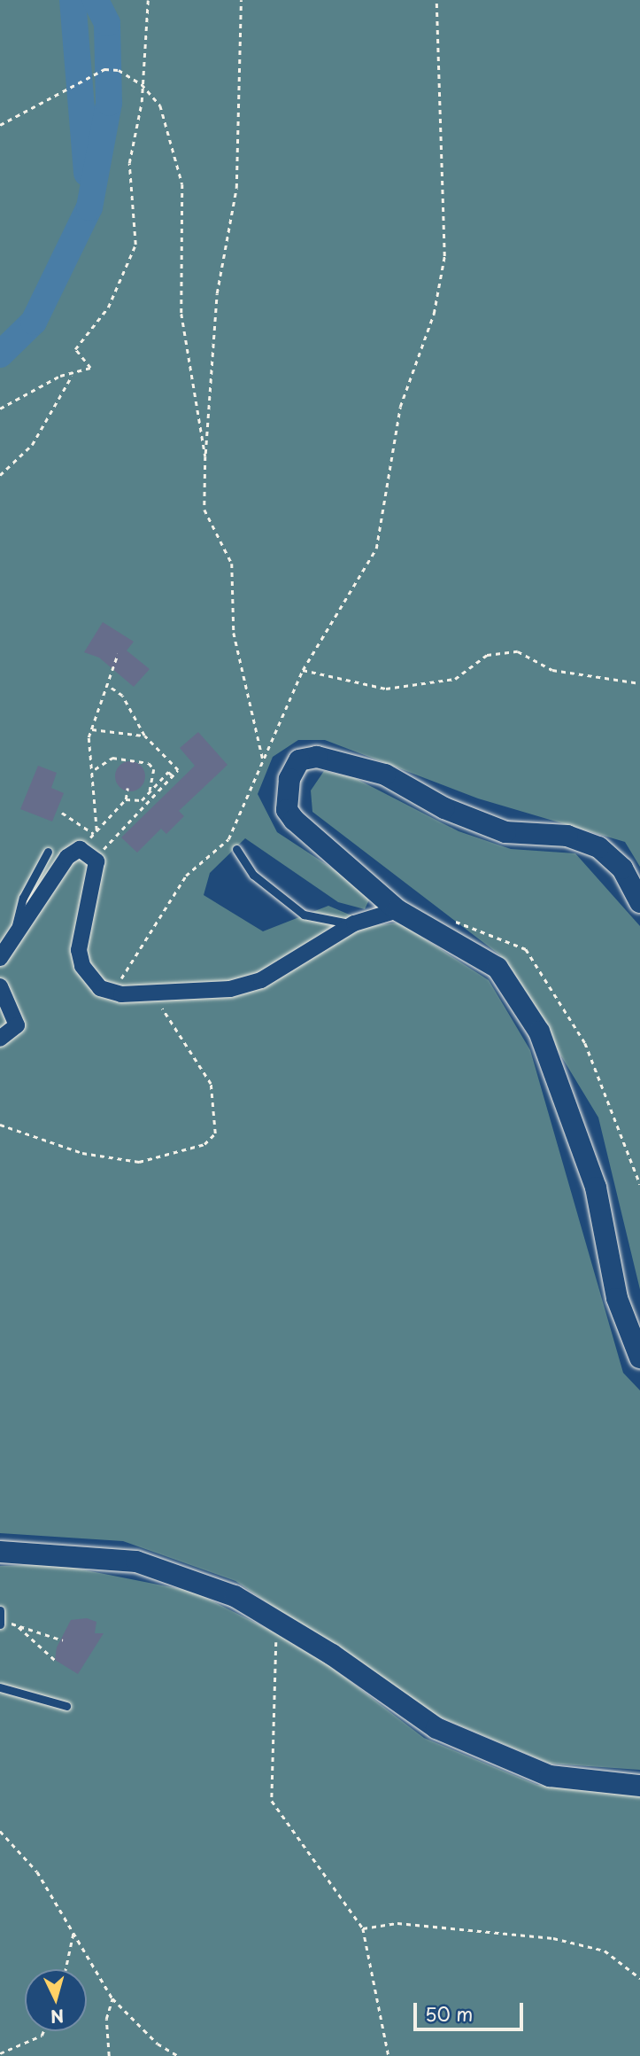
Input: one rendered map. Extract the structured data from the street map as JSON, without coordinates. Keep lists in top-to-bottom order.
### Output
{
  "scale_bar": "50 m",
  "north": "bottom"
}
